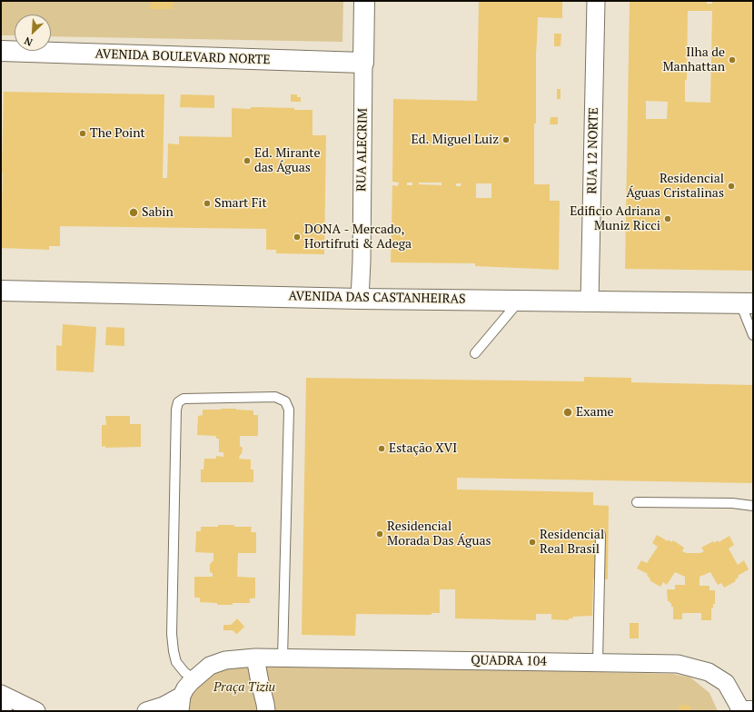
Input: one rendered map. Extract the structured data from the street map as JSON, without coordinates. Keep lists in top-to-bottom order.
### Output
{
  "streets": {
    "main road": ["AVENIDA BOULEVARD NORTE", "RUA ALECRIM", "AVENIDA DAS CASTANHEIRAS"],
    "street": ["RUA 12 NORTE", "QUADRA 104"]
  },
  "crossings": [
    ["AVENIDA BOULEVARD NORTE", "RUA ALECRIM"],
    ["RUA ALECRIM", "AVENIDA DAS CASTANHEIRAS"],
    ["RUA 12 NORTE", "AVENIDA DAS CASTANHEIRAS"]
  ],
  "parks": ["Praça Tiziu"],
  "places": [
    "Ilha de Manhattan",
    "The Point",
    "Ed. Miguel Luiz",
    "Ed. Mirante das Águas",
    "Residencial Águas Cristalinas",
    "Smart Fit",
    "Sabin",
    "Edificio Adriana Muniz Ricci",
    "DONA - Mercado, Hortifruti & Adega",
    "Exame",
    "Estação XVI",
    "Residencial Morada Das Águas",
    "Residencial Real Brasil"
  ],
  "north": "bottom left"
}
